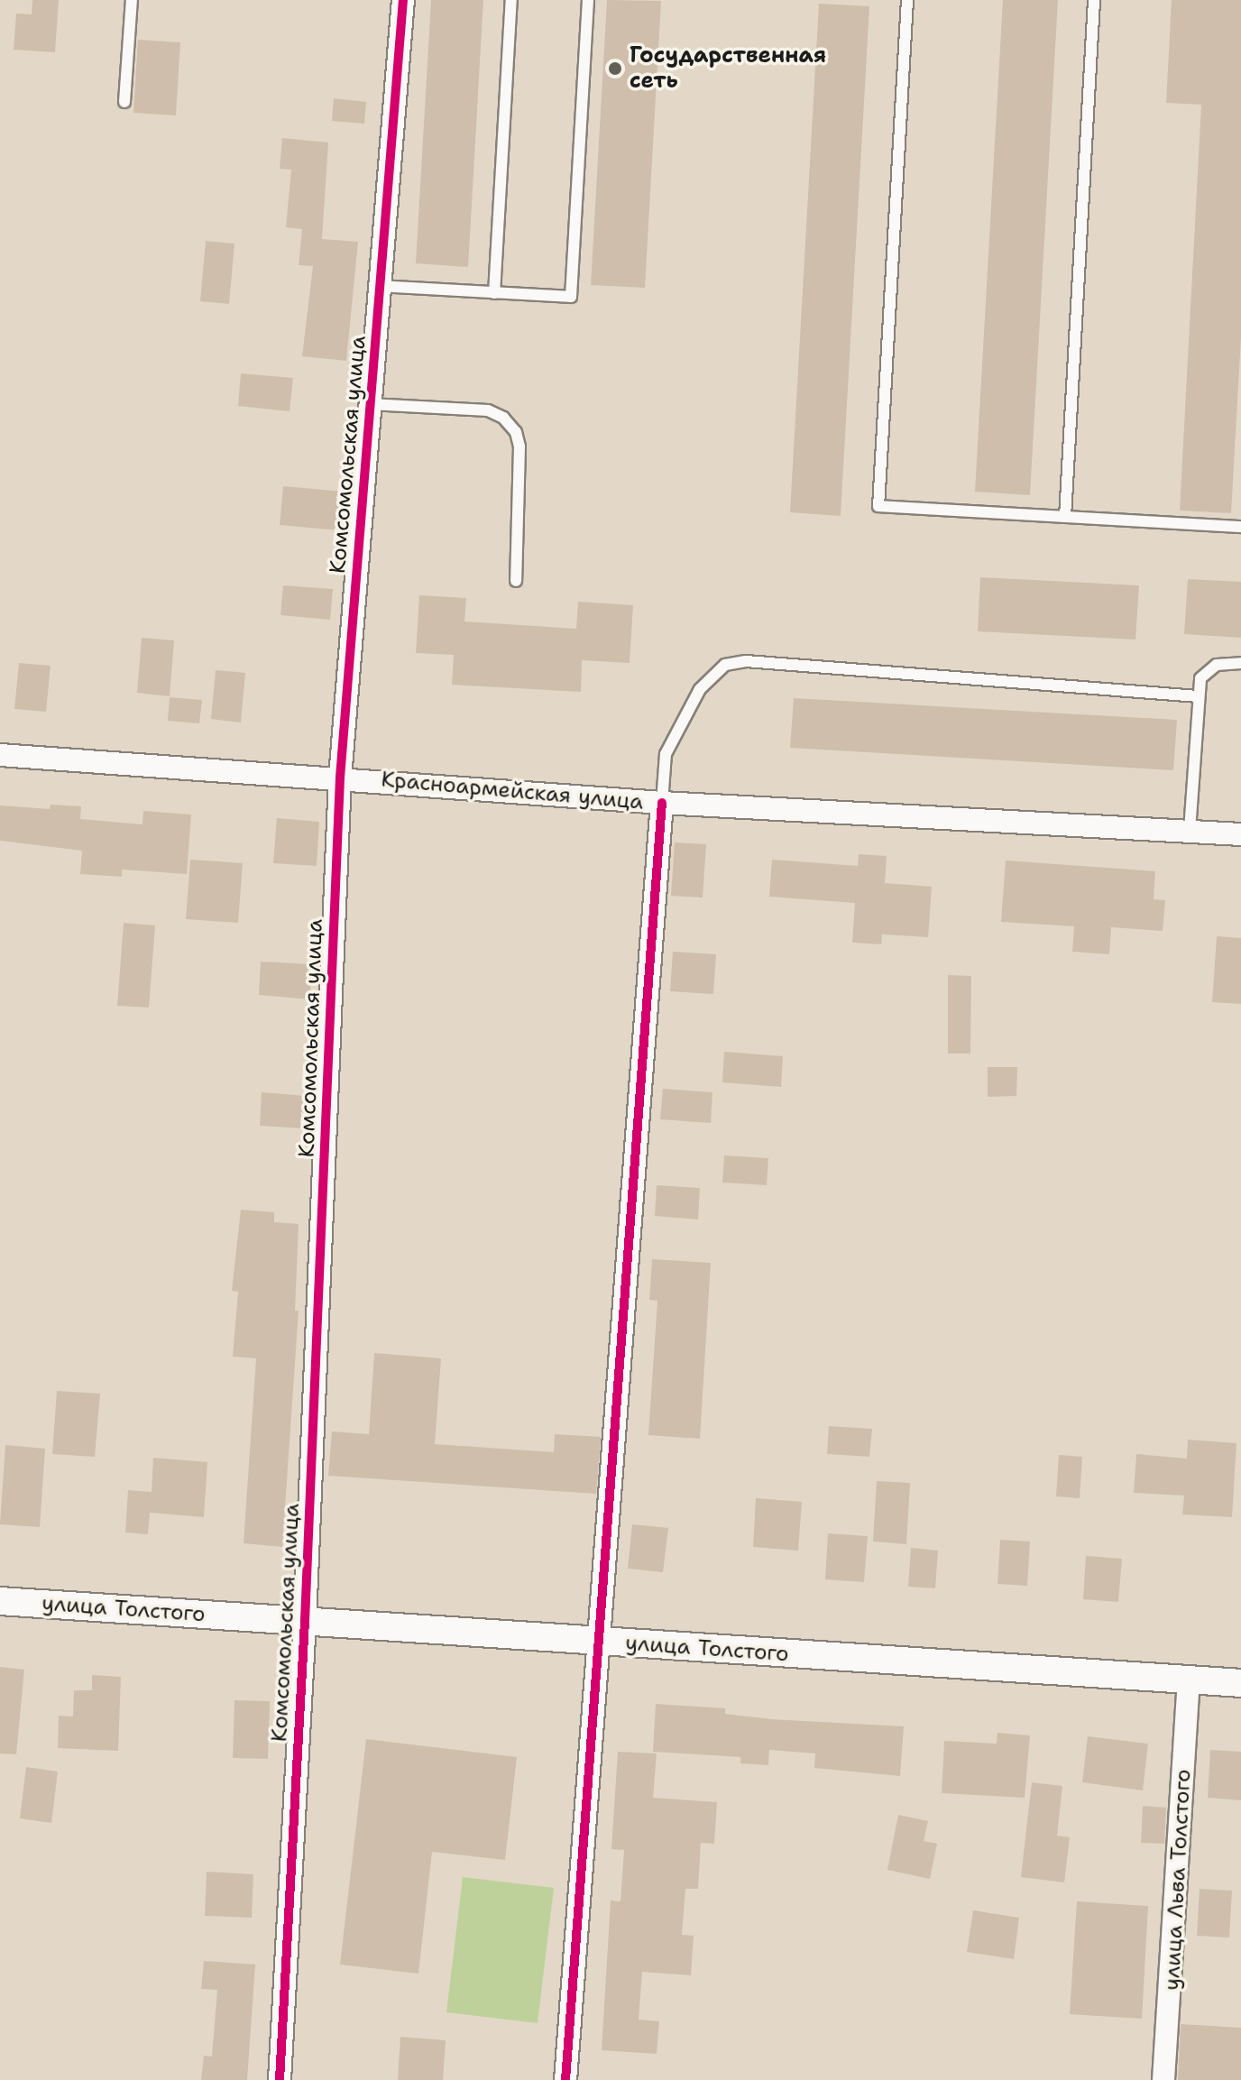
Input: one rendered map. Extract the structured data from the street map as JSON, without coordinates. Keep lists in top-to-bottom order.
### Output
{
  "streets": {
    "street": [
      "Комсомольская улица",
      "Красноармейская улица",
      "улица Толстого",
      "улица Льва Толстого"
    ]
  },
  "crossings": [
    ["Комсомольская улица", "Красноармейская улица"],
    ["Комсомольская улица", "улица Толстого"],
    ["улица Толстого", "улица Льва Толстого"]
  ],
  "places": ["Государственная сеть"]
}
